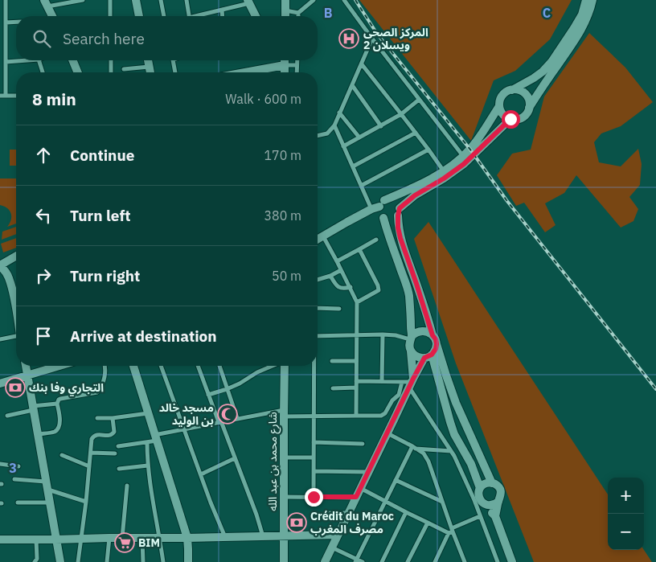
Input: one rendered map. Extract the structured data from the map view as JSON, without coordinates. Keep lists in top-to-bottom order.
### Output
{
  "streets": {
    "street": ["شارع محمد بن عبد الله"]
  },
  "places": {
    "hospital": ["المركز الصحي ويسلان 2"],
    "bank": ["التجاري وفا بنك", "Crédit du Maroc مصرف المغرب"],
    "mosque": ["مسجد خالد بن الوليد"],
    "supermarket": ["BIM"]
  },
  "page": {
    "search": "Search here",
    "heading": ["8 min", "Walk · 600 m"],
    "list": [
      ["Continue", "170 m"],
      ["Turn left", "380 m"],
      ["Turn right", "50 m"],
      "Arrive at destination"
    ],
    "map_buttons": ["+", "−"]
  },
  "grid": {
    "columns": ["B", "C"],
    "rows": ["3"]
  }
}
